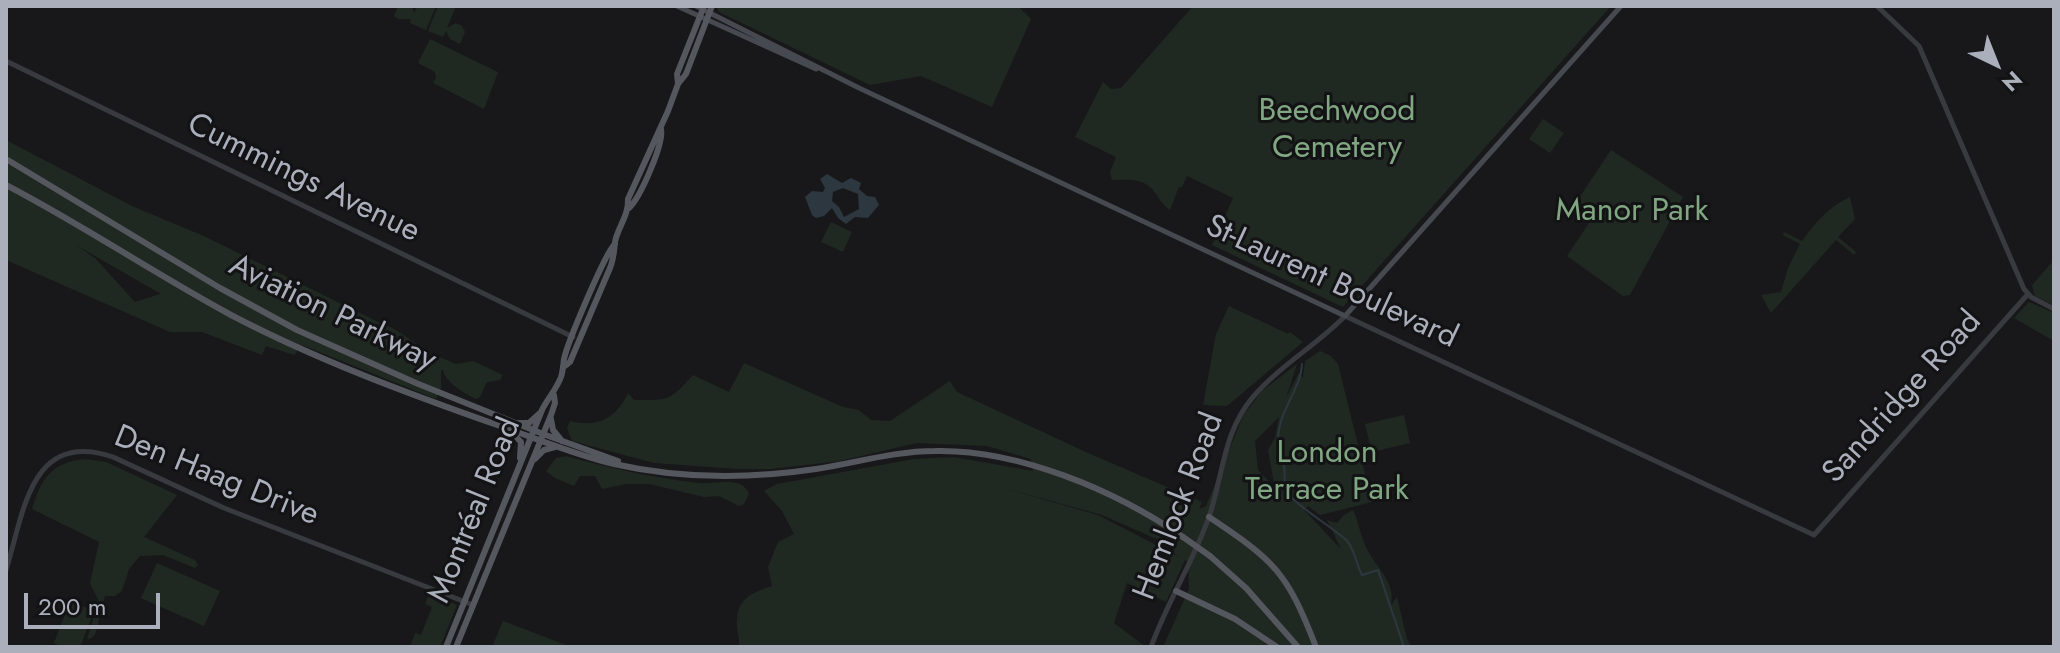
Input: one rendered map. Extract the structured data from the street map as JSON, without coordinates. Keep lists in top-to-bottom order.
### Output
{
  "streets": {
    "main road": [
      "St-Laurent Boulevard",
      "Aviation Parkway",
      "Hemlock Road",
      "Montréal Road"
    ],
    "street": ["Cummings Avenue", "Sandridge Road", "Den Haag Drive"]
  },
  "crossings": [
    ["Cummings Avenue", "Montréal Road"],
    ["St-Laurent Boulevard", "Sandridge Road"],
    ["St-Laurent Boulevard", "Hemlock Road"],
    ["St-Laurent Boulevard", "Montréal Road"],
    ["Aviation Parkway", "Montréal Road"],
    ["Den Haag Drive", "Montréal Road"]
  ],
  "parks": ["Beechwood Cemetery", "Manor Park", "London Terrace Park"],
  "scale_bar": "200 m",
  "north": "bottom right"
}
